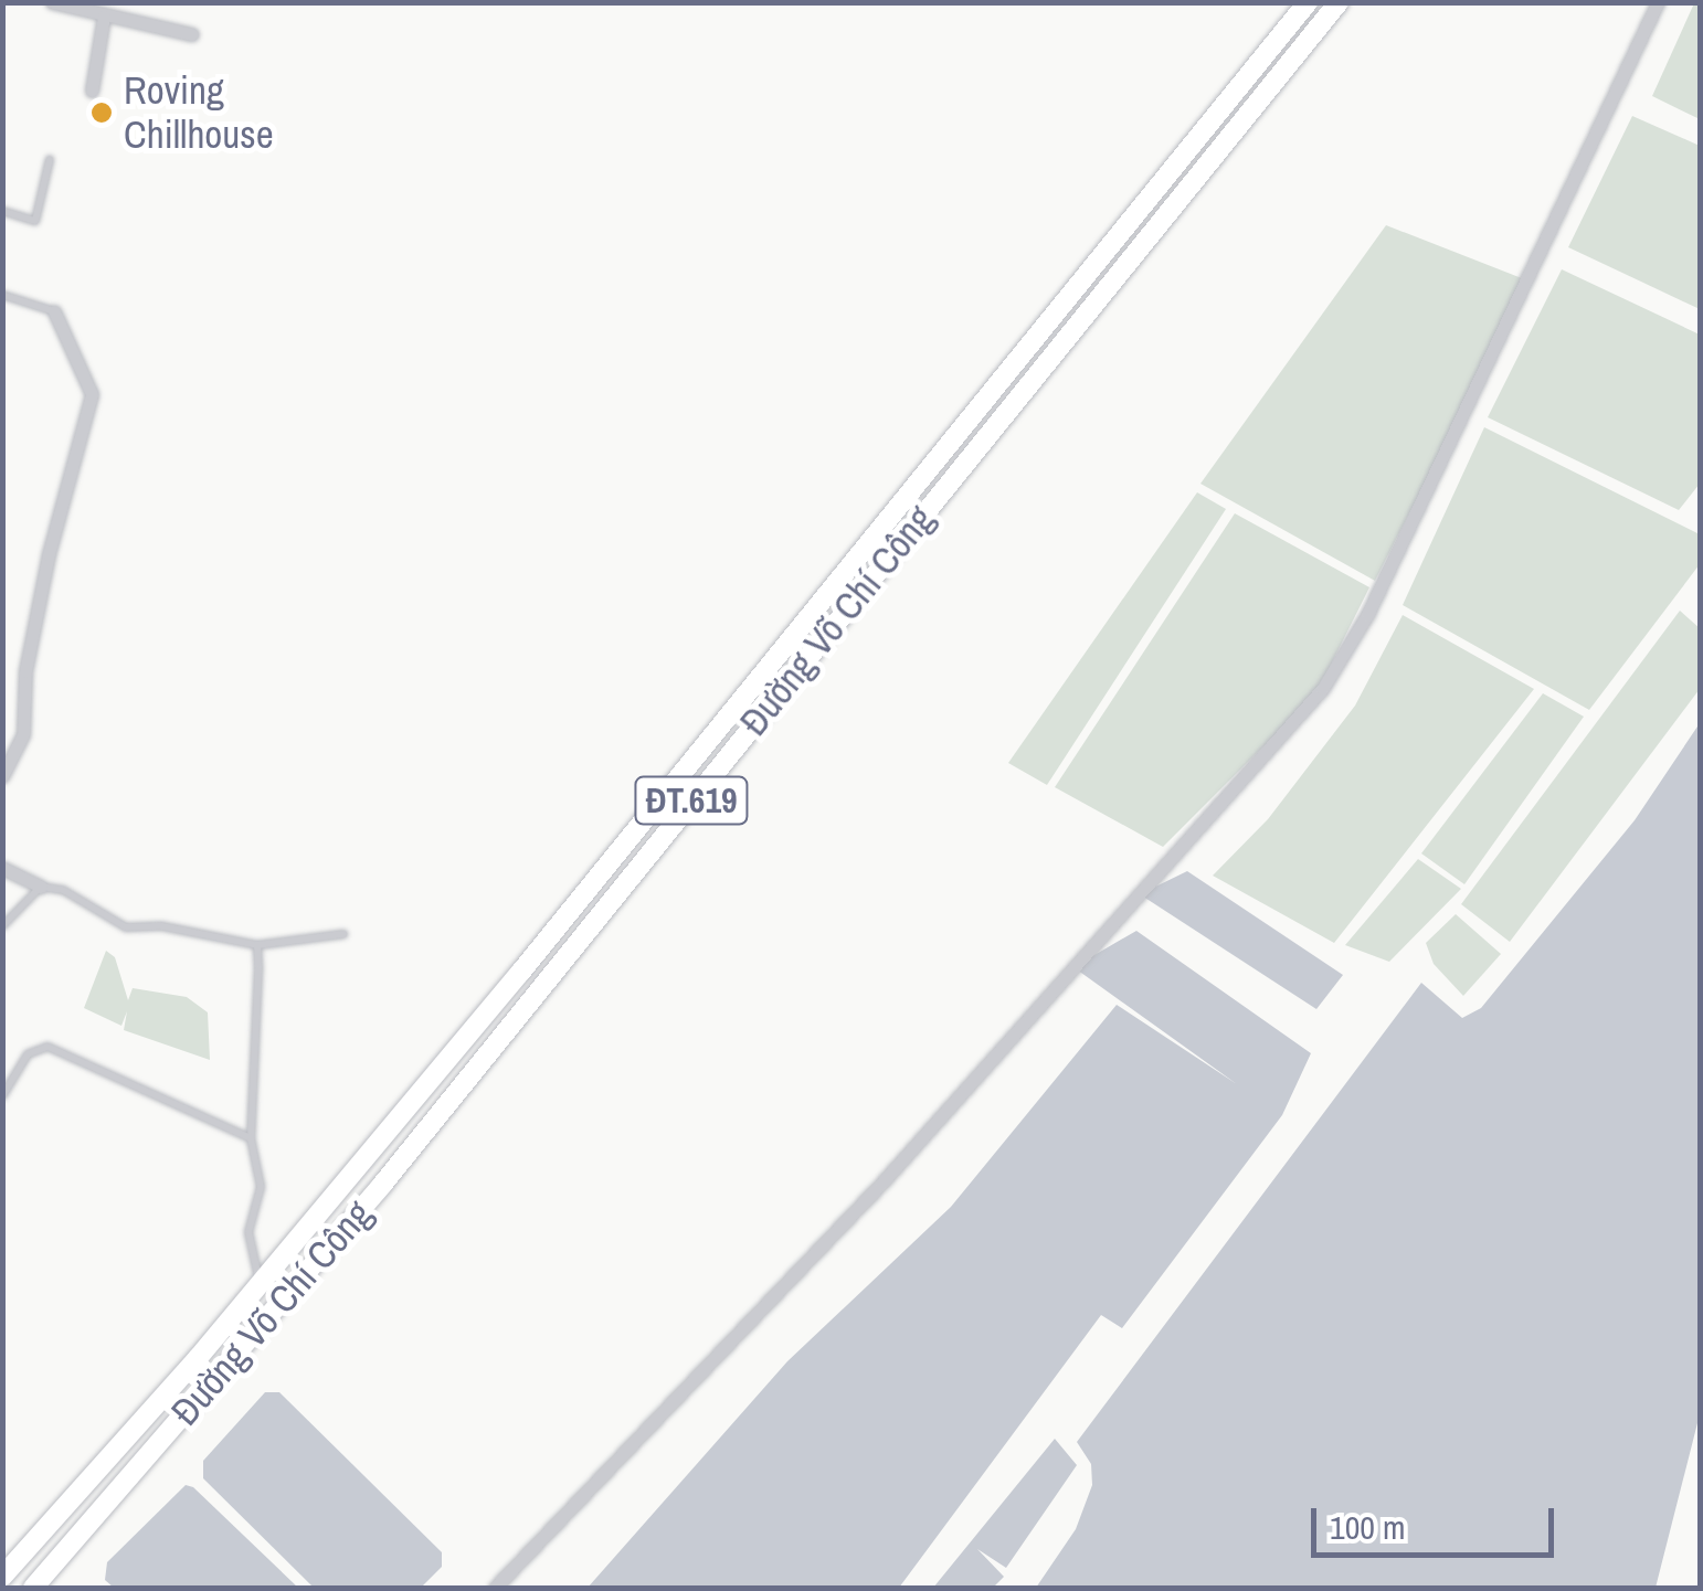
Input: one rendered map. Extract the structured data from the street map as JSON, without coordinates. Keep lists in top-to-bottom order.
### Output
{
  "streets": {
    "main road": ["Đường Võ Chí Công", "ĐT.619"]
  },
  "places": ["Roving Chillhouse"],
  "scale_bar": "100 m"
}
